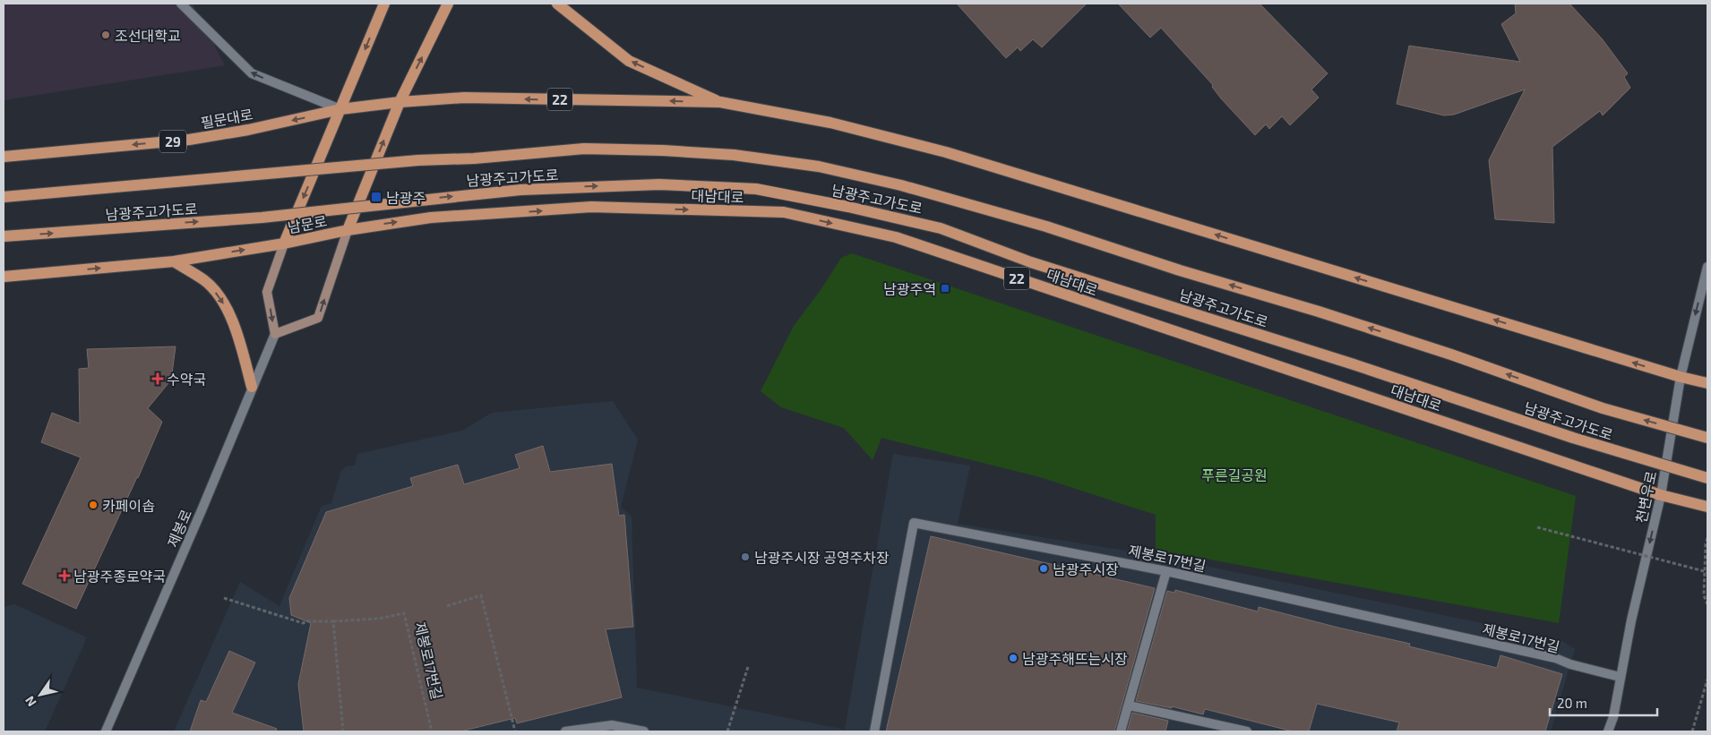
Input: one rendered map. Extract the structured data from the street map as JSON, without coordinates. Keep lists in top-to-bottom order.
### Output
{
  "streets": {
    "main road": [
      "22",
      "필문대로",
      "29",
      "남광주고가도로",
      "대남대로",
      "남문로"
    ],
    "street": ["천변우로", "제봉로", "제봉로17번길"]
  },
  "crossings": [
    ["22", "필문대로"],
    ["22", "대남대로"],
    ["22", "남문로"],
    ["22", "천변우로"],
    ["필문대로", "남문로"],
    ["대남대로", "남문로"],
    ["대남대로", "천변우로"],
    ["천변우로", "제봉로17번길"]
  ],
  "one_way": ["필문대로", "대남대로", "천변우로"],
  "parks": ["푸른길공원"],
  "places": {
    "other": [
      "조선대학교",
      "카페이솝",
      "남광주시장 공영주차장",
      "남광주시장",
      "남광주해뜨는시장"
    ],
    "transit": ["남광주", "남광주역"],
    "health": ["수약국", "남광주종로약국"]
  },
  "scale_bar": "20 m",
  "north": "bottom left"
}
